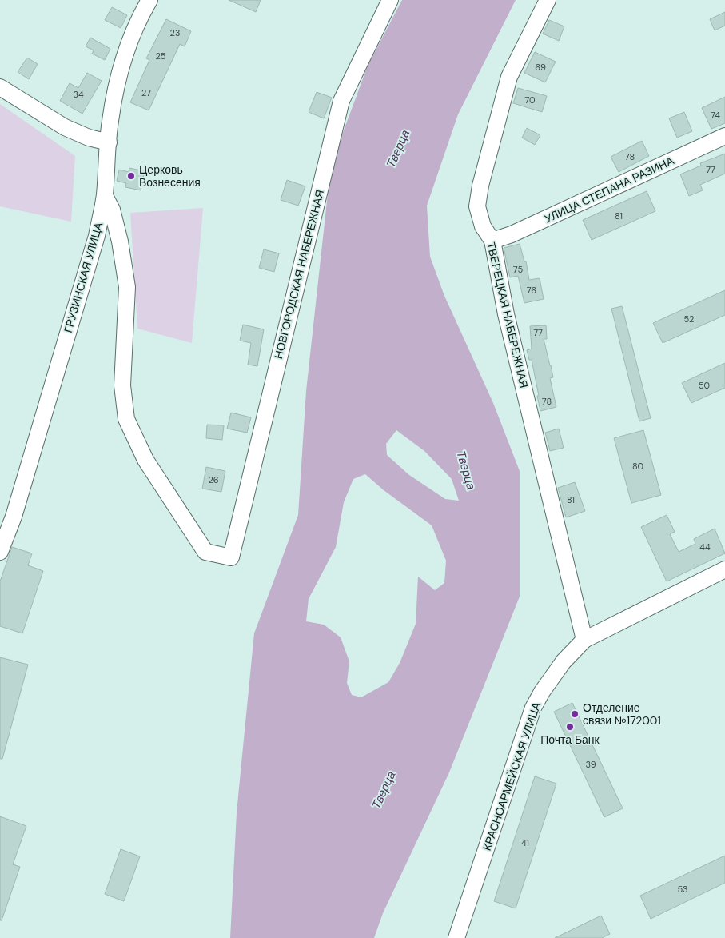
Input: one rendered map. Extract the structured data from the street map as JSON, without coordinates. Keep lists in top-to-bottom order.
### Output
{
  "streets": {
    "street": [
      "УЛИЦА СТЕПАНА РАЗИНА",
      "НОВГОРОДСКАЯ НАБЕРЕЖНАЯ",
      "ГРУЗИНСКАЯ УЛИЦА",
      "ТВЕРЕЦКАЯ НАБЕРЕЖНАЯ",
      "КРАСНОАРМЕЙСКАЯ УЛИЦА"
    ]
  },
  "crossings": [
    ["УЛИЦА СТЕПАНА РАЗИНА", "ТВЕРЕЦКАЯ НАБЕРЕЖНАЯ"],
    ["НОВГОРОДСКАЯ НАБЕРЕЖНАЯ", "ГРУЗИНСКАЯ УЛИЦА"],
    ["ТВЕРЕЦКАЯ НАБЕРЕЖНАЯ", "КРАСНОАРМЕЙСКАЯ УЛИЦА"]
  ],
  "water": ["Тверца"],
  "places": ["Церковь Вознесения", "Отделение связи №172001", "Почта Банк"],
  "house_numbers": [
    "23",
    "25",
    "69",
    "27",
    "34",
    "70",
    "74",
    "78",
    "77",
    "81",
    "75",
    "76",
    "52",
    "77",
    "50",
    "78",
    "80",
    "26",
    "81",
    "44",
    "39",
    "41",
    "53"
  ]
}
